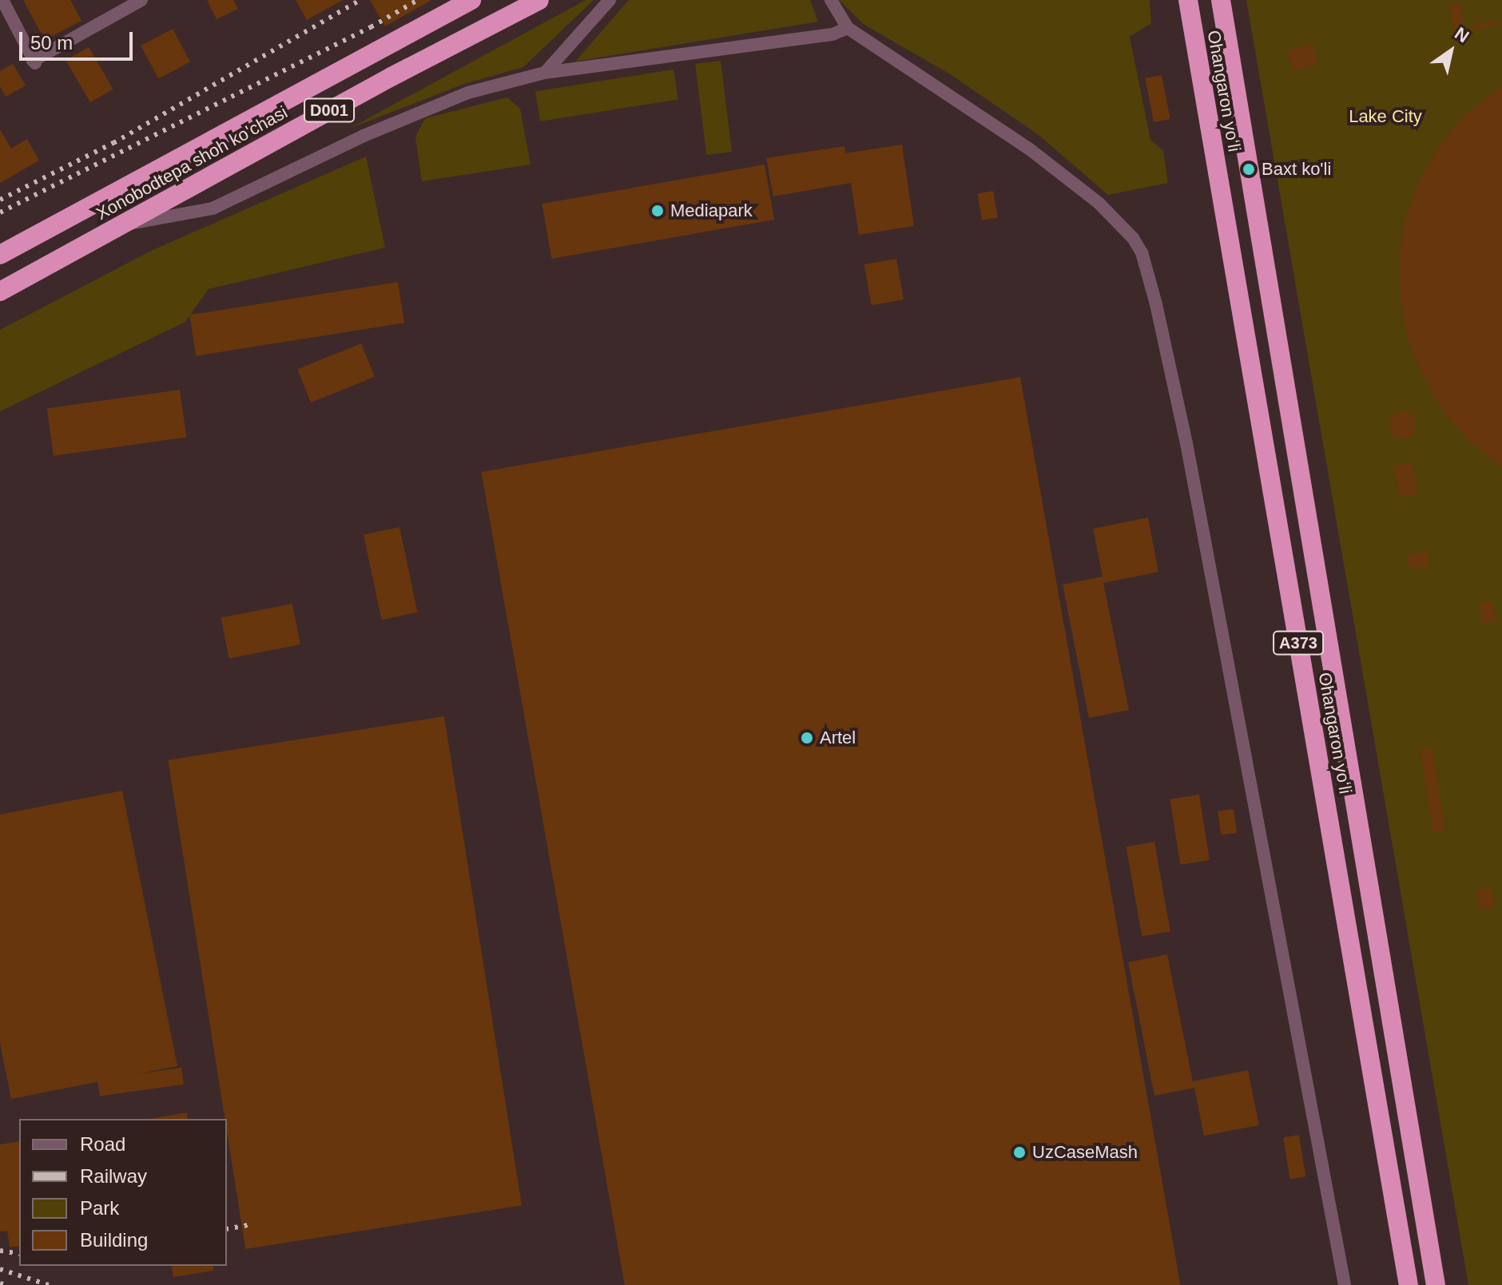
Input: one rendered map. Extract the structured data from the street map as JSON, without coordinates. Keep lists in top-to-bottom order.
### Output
{
  "streets": {
    "highway": [
      "Ohangaron yoʻli",
      "D001",
      "Xonobodtepa shoh ko'chasi",
      "A373"
    ]
  },
  "parks": ["Lake City"],
  "places": [
    "Baxt ko'li",
    "Mediapark",
    "Artel",
    "UzCaseMash"
  ],
  "legend": [
    "Road",
    "Railway",
    "Park",
    "Building"
  ],
  "scale_bar": "50 m",
  "north": "top right"
}
